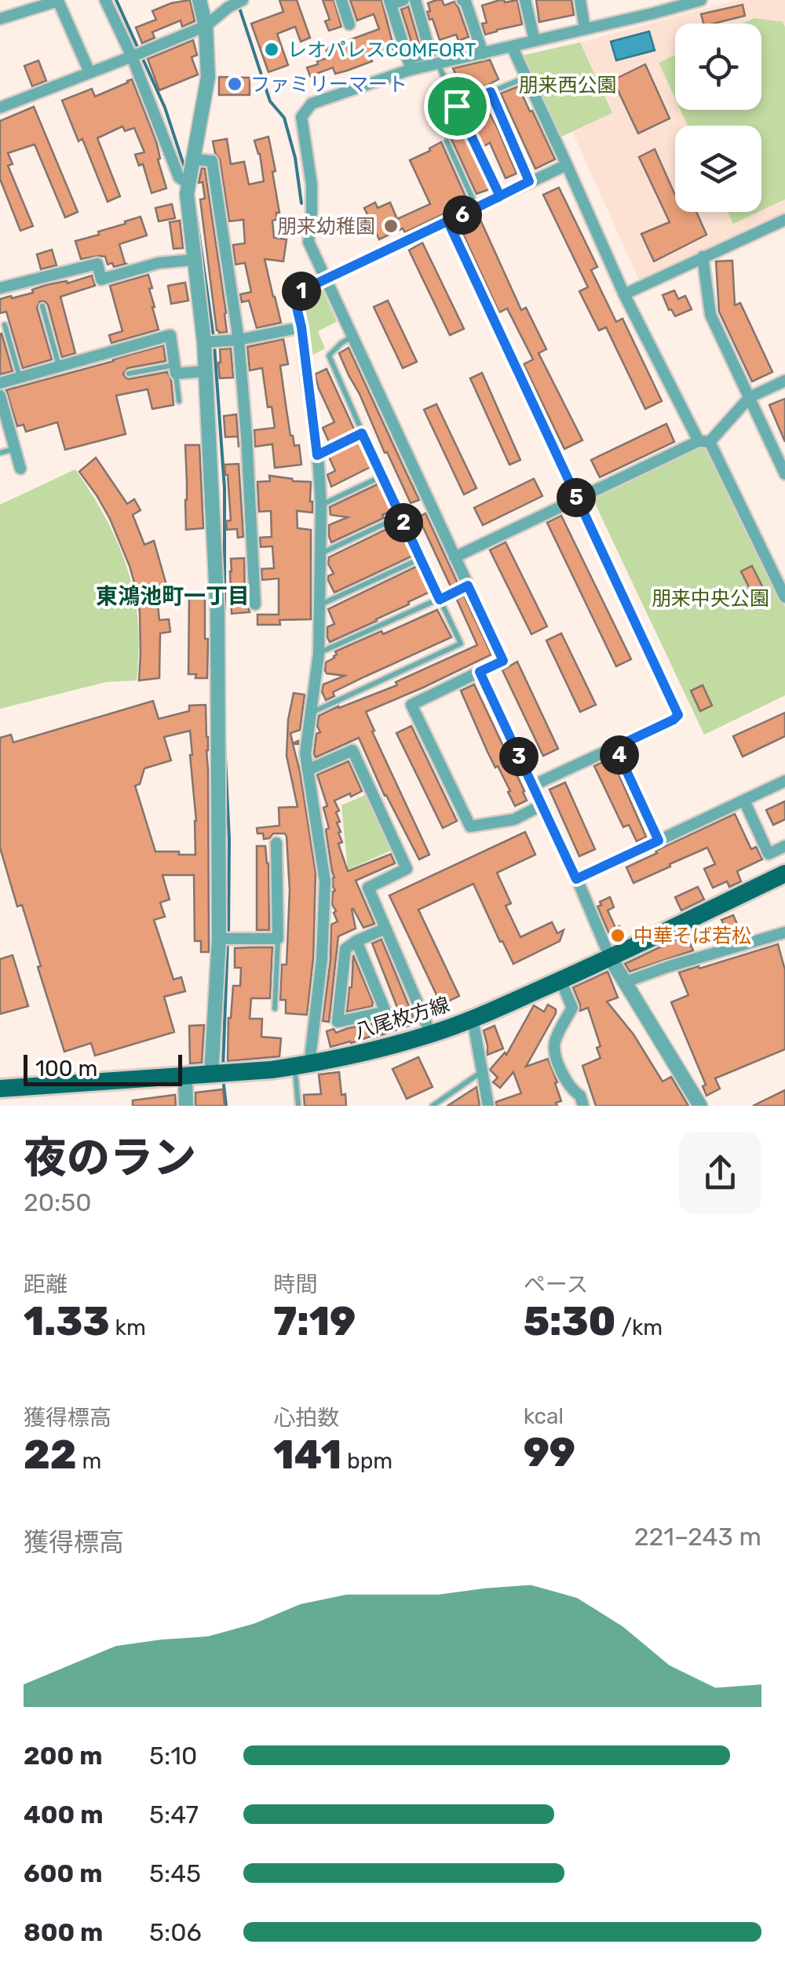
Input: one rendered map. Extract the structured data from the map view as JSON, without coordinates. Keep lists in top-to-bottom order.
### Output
{
  "streets": {
    "main road": ["八尾枚方線"]
  },
  "districts": ["東鴻池町一丁目"],
  "parks": ["朋来西公園", "朋来中央公園"],
  "places": [
    "レオパレスCOMFORT",
    "ファミリーマート",
    "朋来幼稚園",
    "中華そば若松"
  ],
  "scale_bar": "100 m",
  "page": {
    "pins": [
      "6",
      "1",
      "5",
      "2",
      "4",
      "3"
    ],
    "scale": "100 m",
    "heading": ["夜のラン", "20:50"],
    "stats": [
      ["距離", "1.33 km"],
      ["時間", "7:19"],
      ["ペース", "5:30 /km"],
      ["獲得標高", "22 m"],
      ["心拍数", "141 bpm"],
      ["kcal", "99"]
    ],
    "chart": ["獲得標高", "221–243 m"],
    "list": [
      {
        "name": "200 m",
        "note": "5:10"
      },
      {
        "name": "400 m",
        "note": "5:47"
      },
      {
        "name": "600 m",
        "note": "5:45"
      },
      {
        "name": "800 m",
        "note": "5:06"
      }
    ]
  }
}
